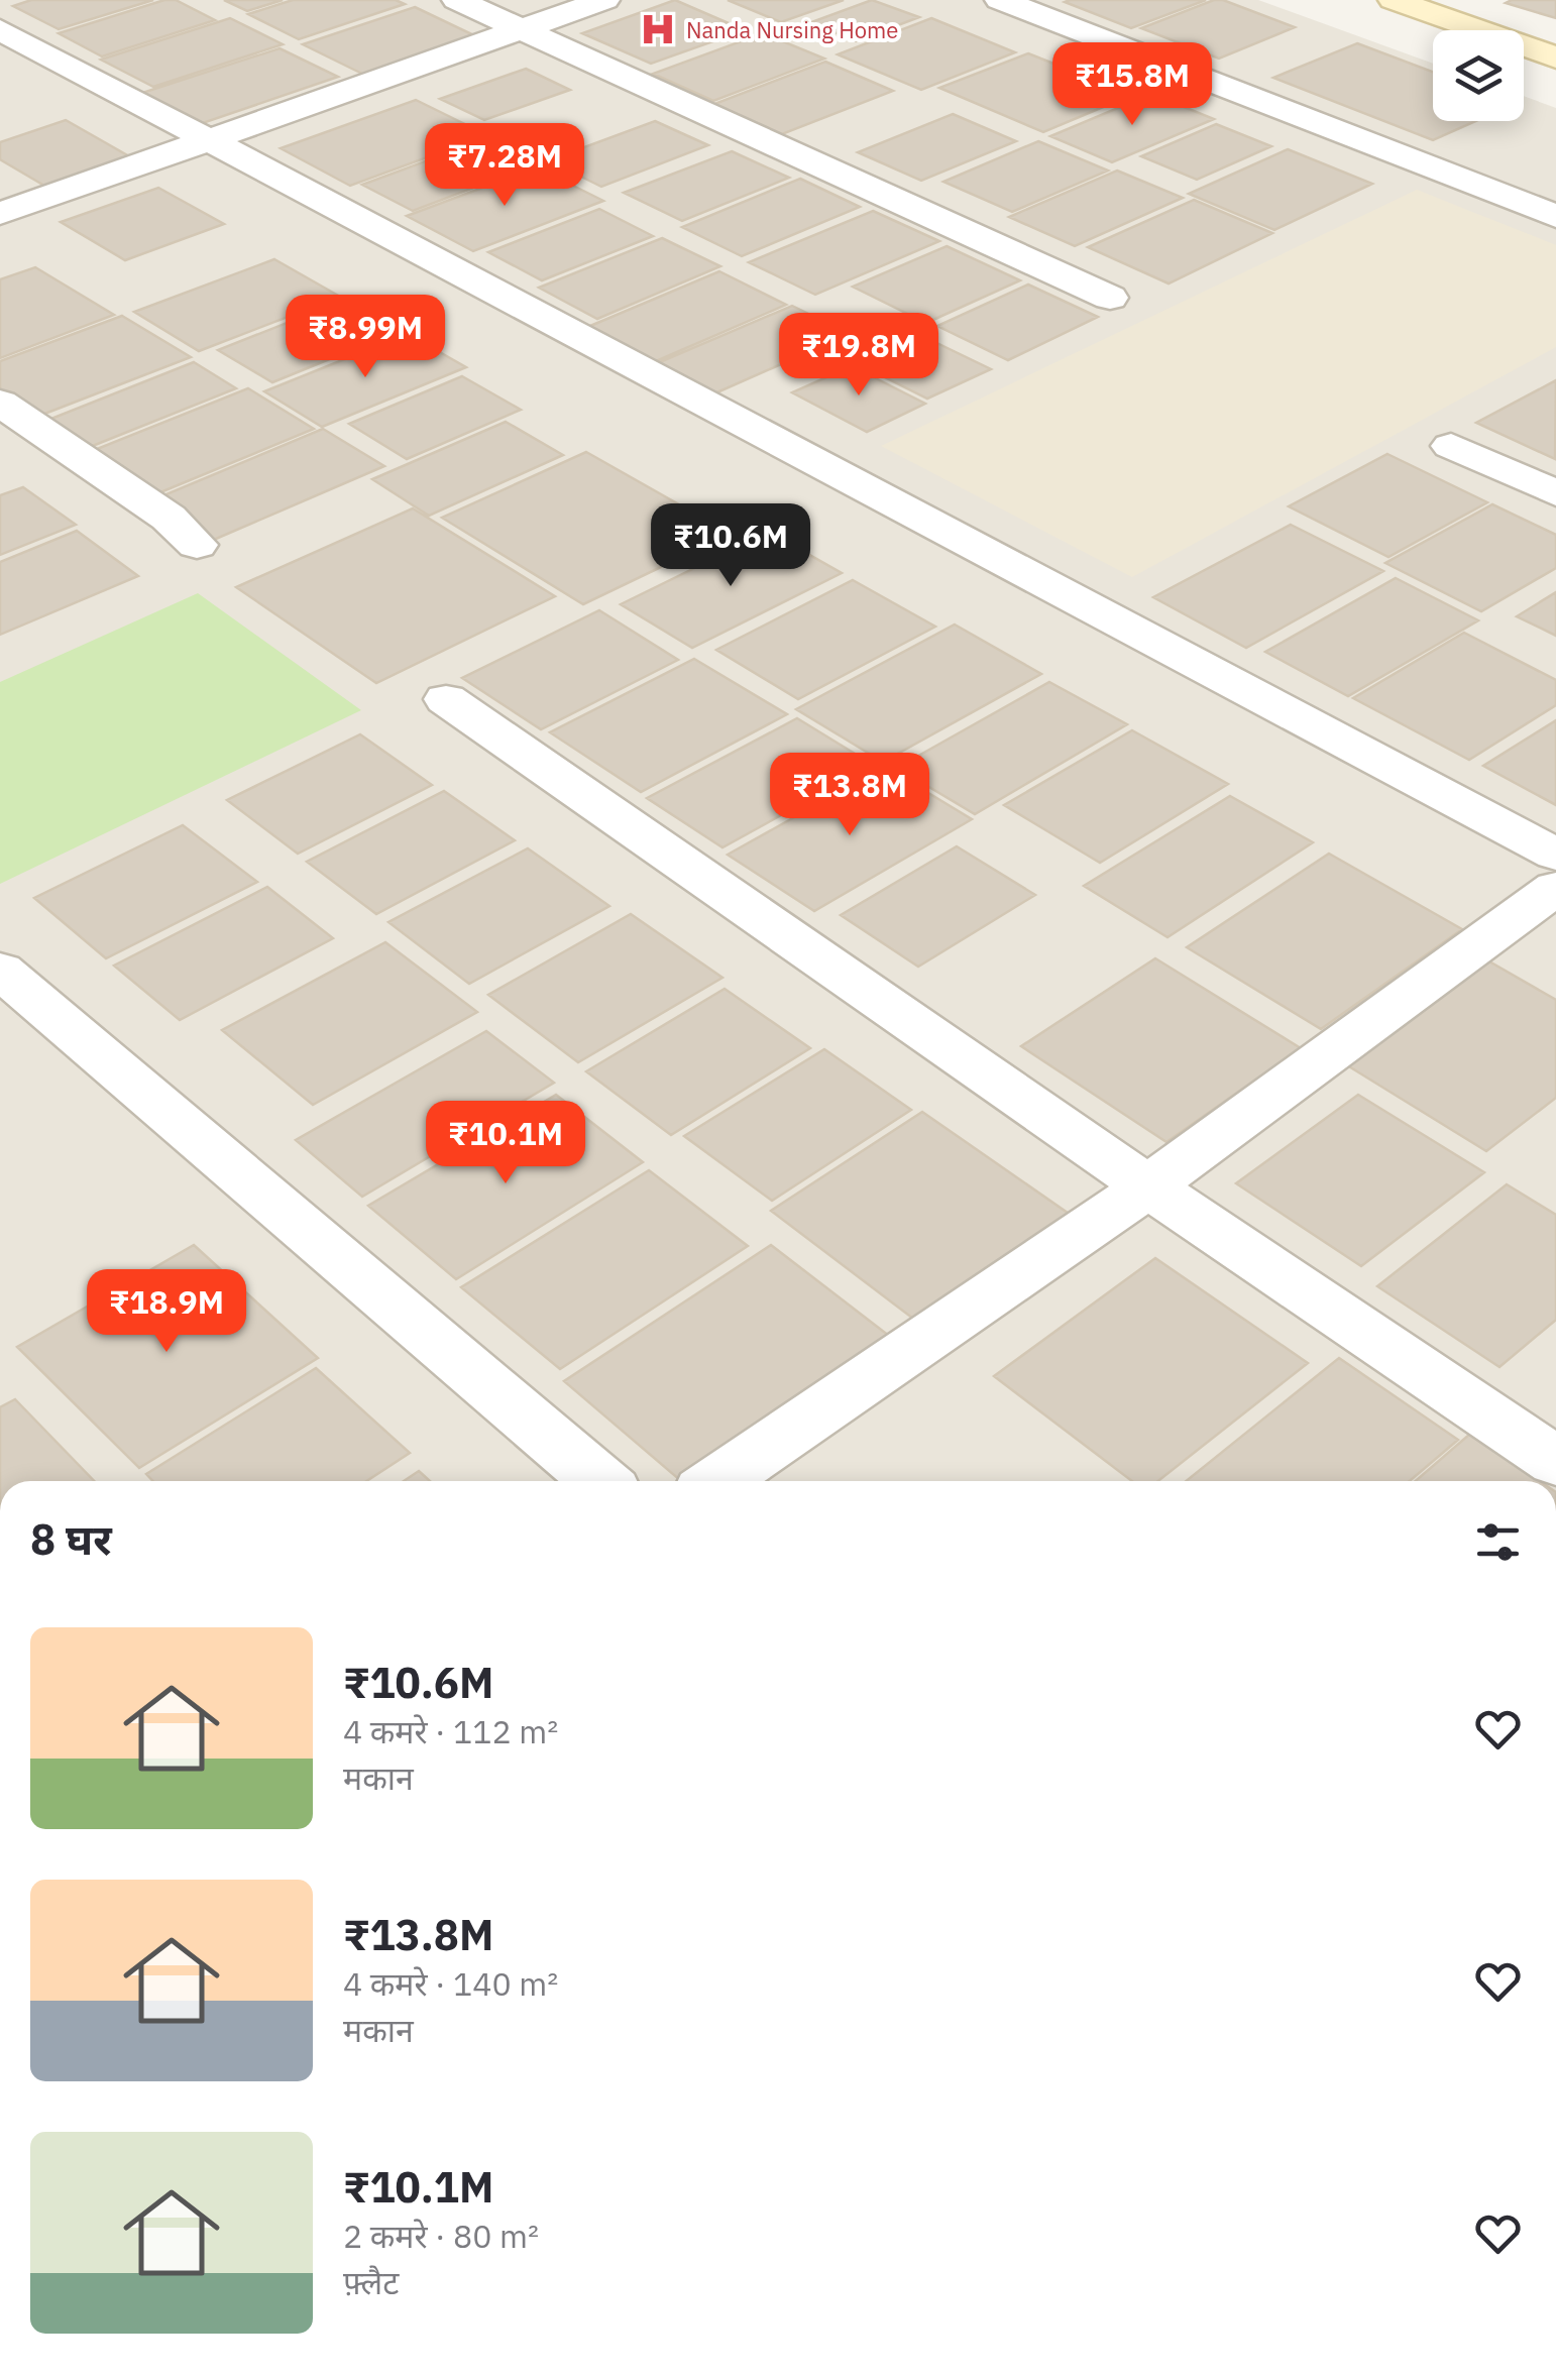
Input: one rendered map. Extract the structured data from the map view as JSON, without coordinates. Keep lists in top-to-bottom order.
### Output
{
  "places": {
    "hospital": ["Nanda Nursing Home"]
  },
  "page": {
    "price": [
      "₹15.8M",
      "₹7.28M",
      "₹8.99M",
      "₹19.8M",
      "₹10.6M",
      "₹13.8M",
      "₹10.1M",
      "₹18.9M"
    ],
    "heading": "8 घर",
    "list": [
      {
        "name": "₹10.6M",
        "note": "4 कमरे · 112 m² · मकान"
      },
      {
        "name": "₹13.8M",
        "note": "4 कमरे · 140 m² · मकान"
      },
      {
        "name": "₹10.1M",
        "note": "2 कमरे · 80 m² · फ़्लैट"
      }
    ]
  }
}
